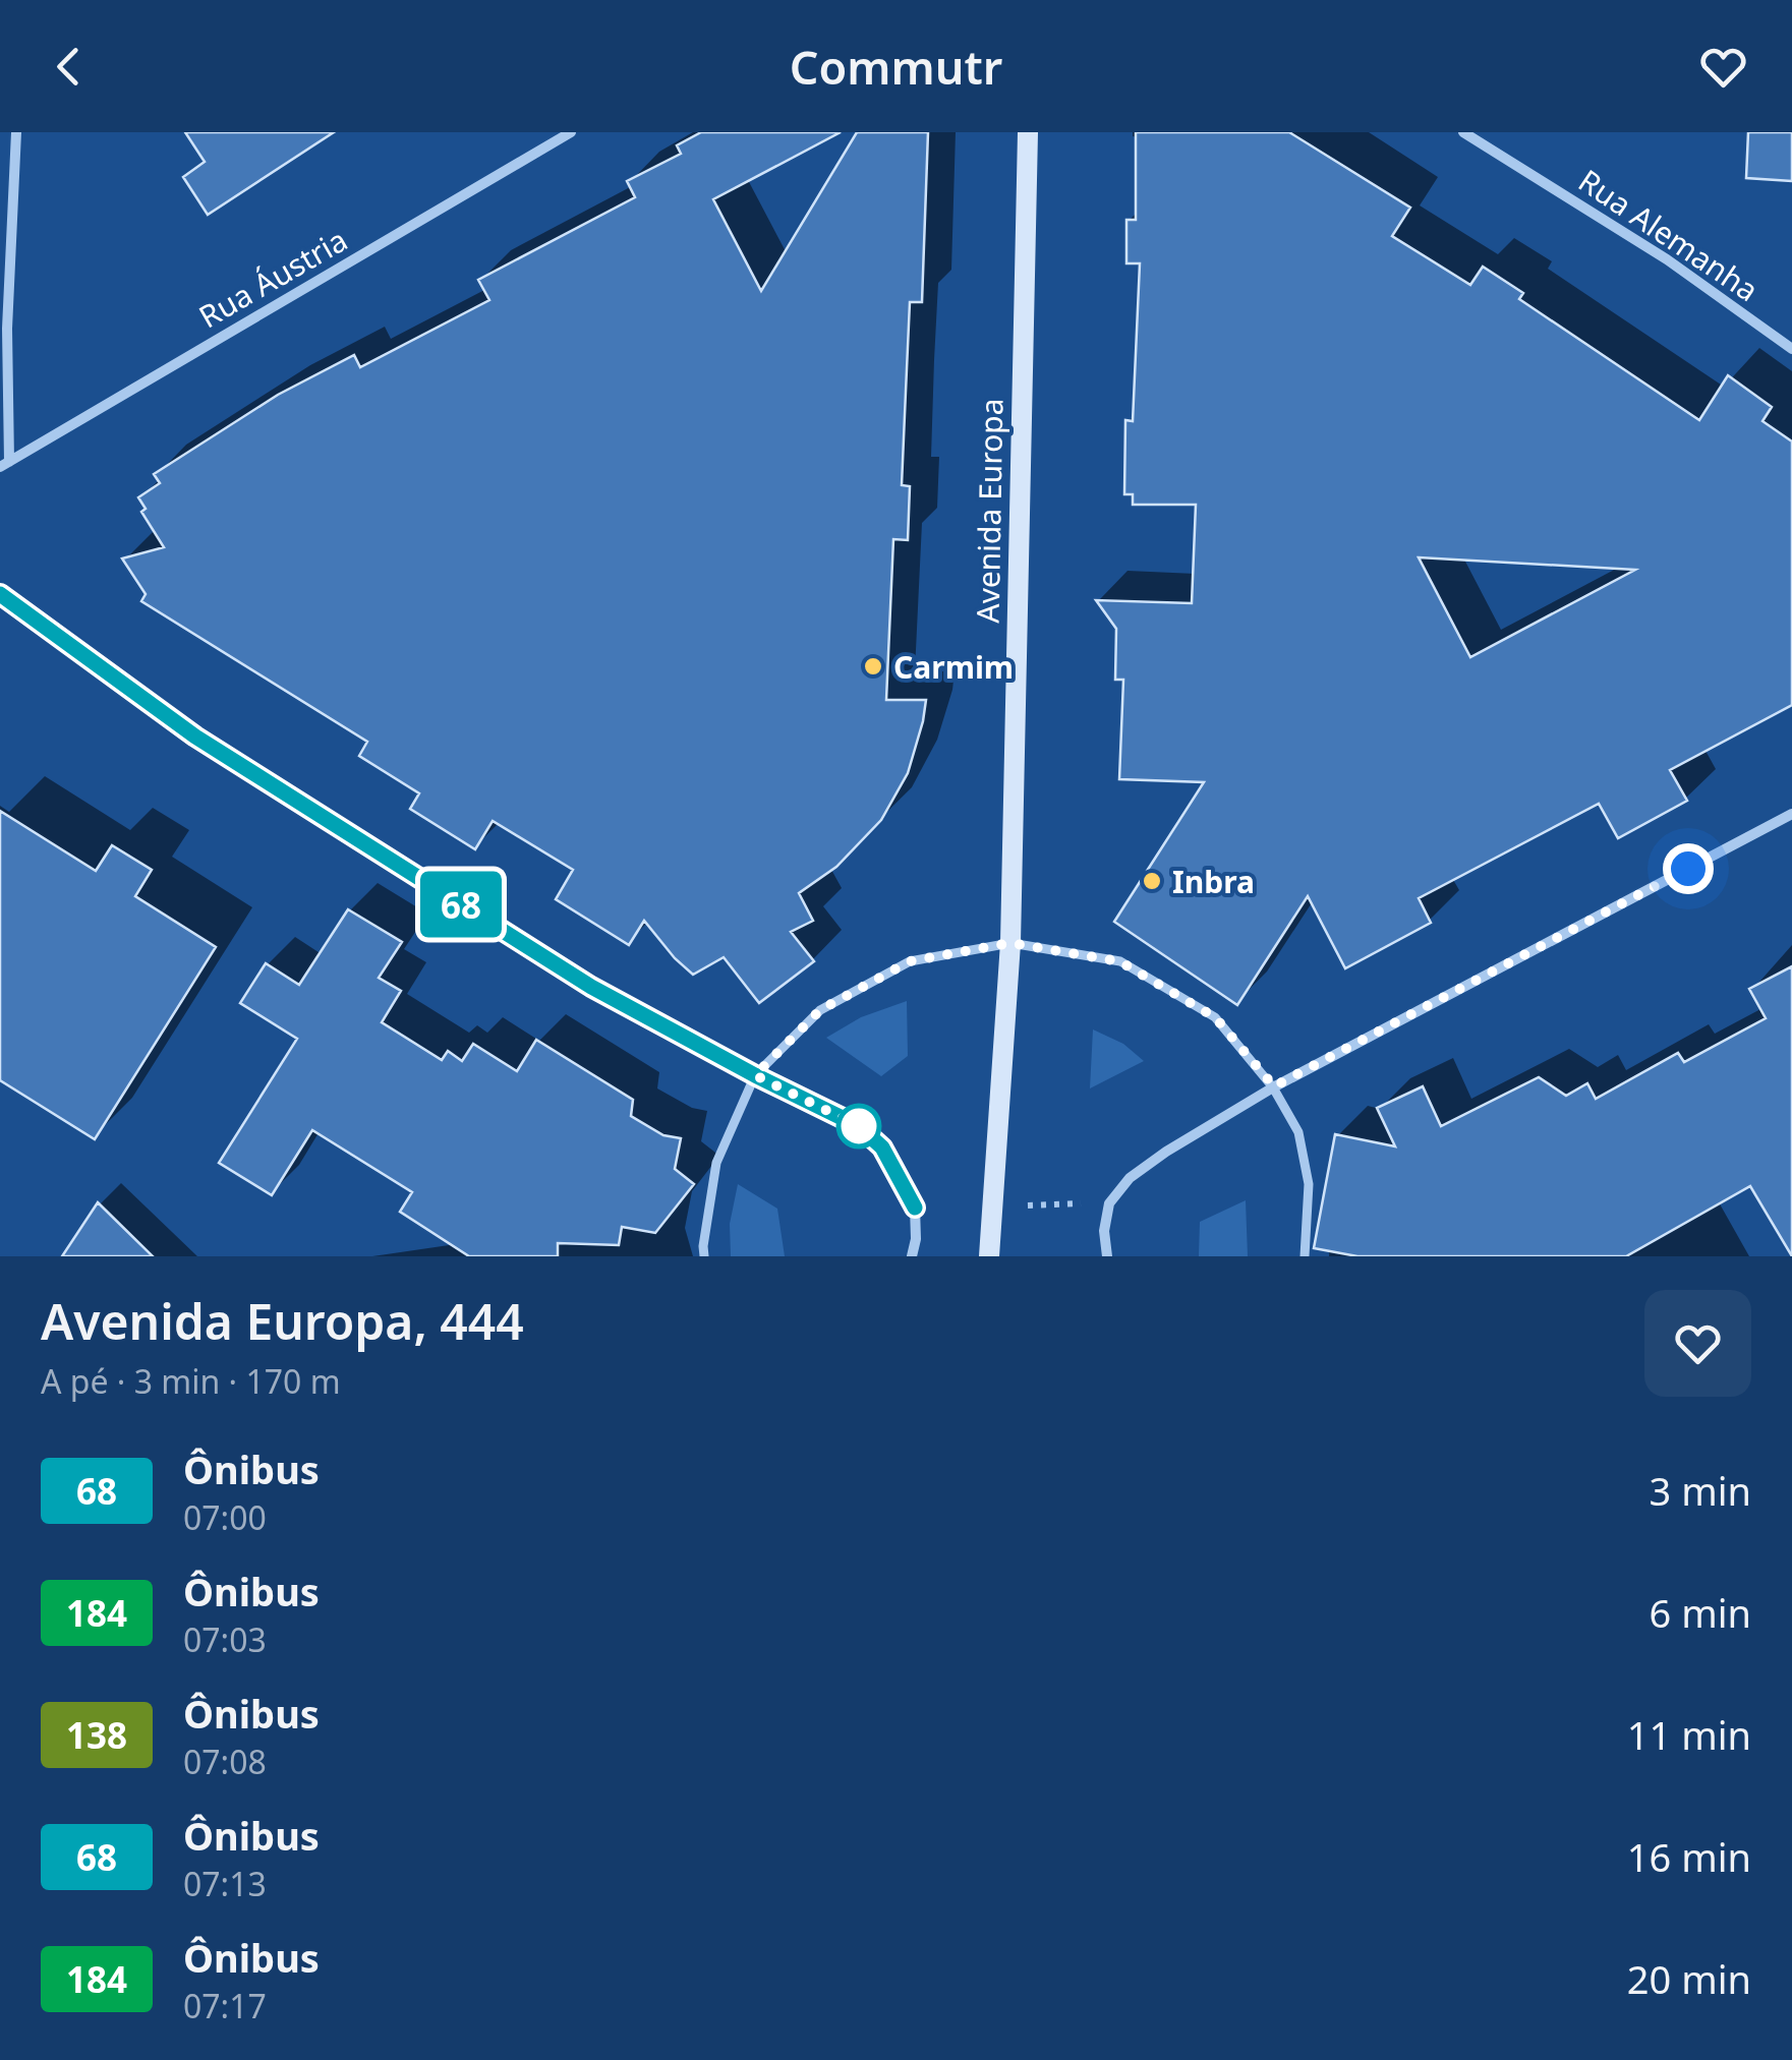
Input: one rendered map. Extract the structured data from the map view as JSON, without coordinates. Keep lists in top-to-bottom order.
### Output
{
  "streets": {
    "main road": ["Avenida Europa"],
    "street": ["Rua Alemanha", "Rua Áustria"]
  },
  "places": ["Carmim", "Inbra"],
  "lines": ["bus line 68"],
  "page": {
    "header": "Commutr",
    "on_map": "68",
    "heading": ["Avenida Europa, 444", "A pé · 3 min · 170 m"],
    "list": [
      {
        "mark": "68",
        "name": "Ônibus",
        "note": "07:00",
        "value": "3 min"
      },
      {
        "mark": "184",
        "name": "Ônibus",
        "note": "07:03",
        "value": "6 min"
      },
      {
        "mark": "138",
        "name": "Ônibus",
        "note": "07:08",
        "value": "11 min"
      },
      {
        "mark": "68",
        "name": "Ônibus",
        "note": "07:13",
        "value": "16 min"
      },
      {
        "mark": "184",
        "name": "Ônibus",
        "note": "07:17",
        "value": "20 min"
      }
    ]
  }
}
